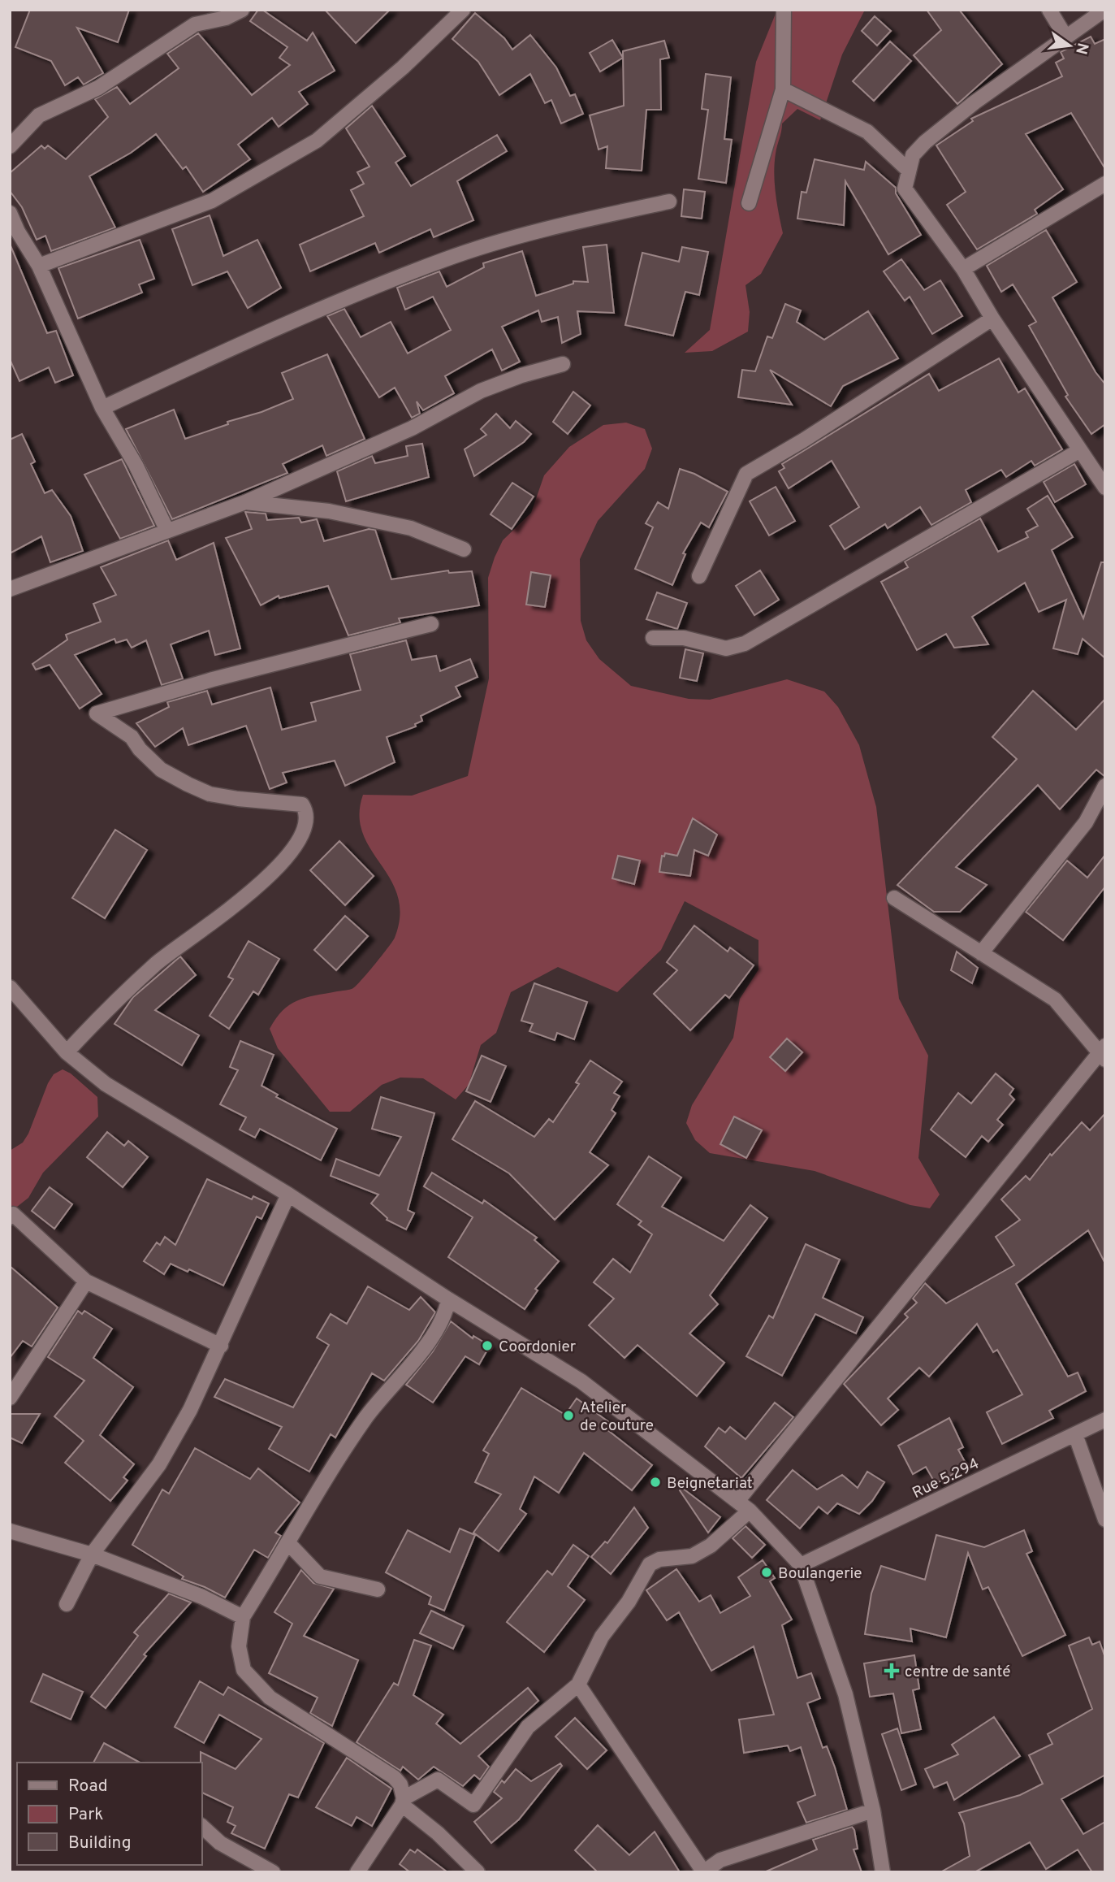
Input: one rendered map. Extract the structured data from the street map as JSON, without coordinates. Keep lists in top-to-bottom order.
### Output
{
  "streets": {
    "street": ["Rue 5.294"]
  },
  "places": {
    "other": [
      "Coordonier",
      "Atelier de couture",
      "Beignetariat",
      "Boulangerie"
    ],
    "health": ["centre de santé"]
  },
  "legend": ["Road", "Park", "Building"],
  "north": "right"
}
